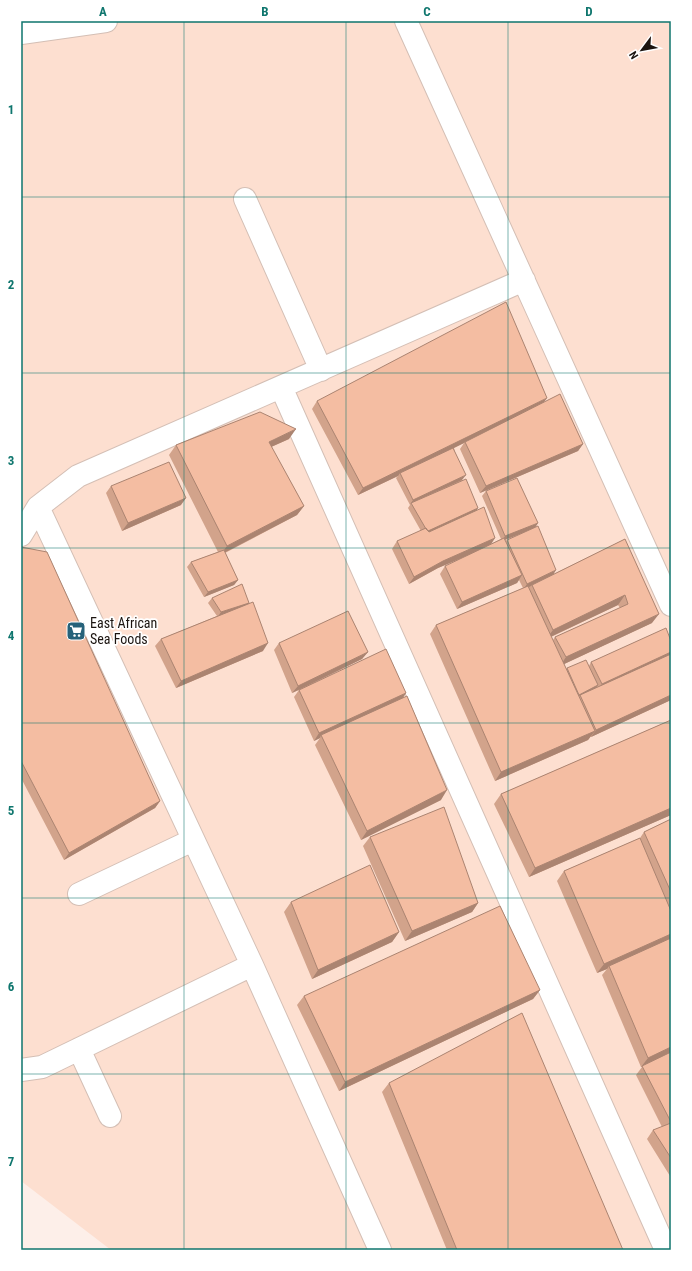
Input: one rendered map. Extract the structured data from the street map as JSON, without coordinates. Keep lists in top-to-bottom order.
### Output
{
  "places": {
    "supermarket": ["East African Sea Foods"]
  },
  "north": "bottom left",
  "grid": {
    "columns": [
      "A",
      "B",
      "C",
      "D"
    ],
    "rows": [
      "1",
      "2",
      "3",
      "4",
      "5",
      "6",
      "7"
    ]
  }
}
